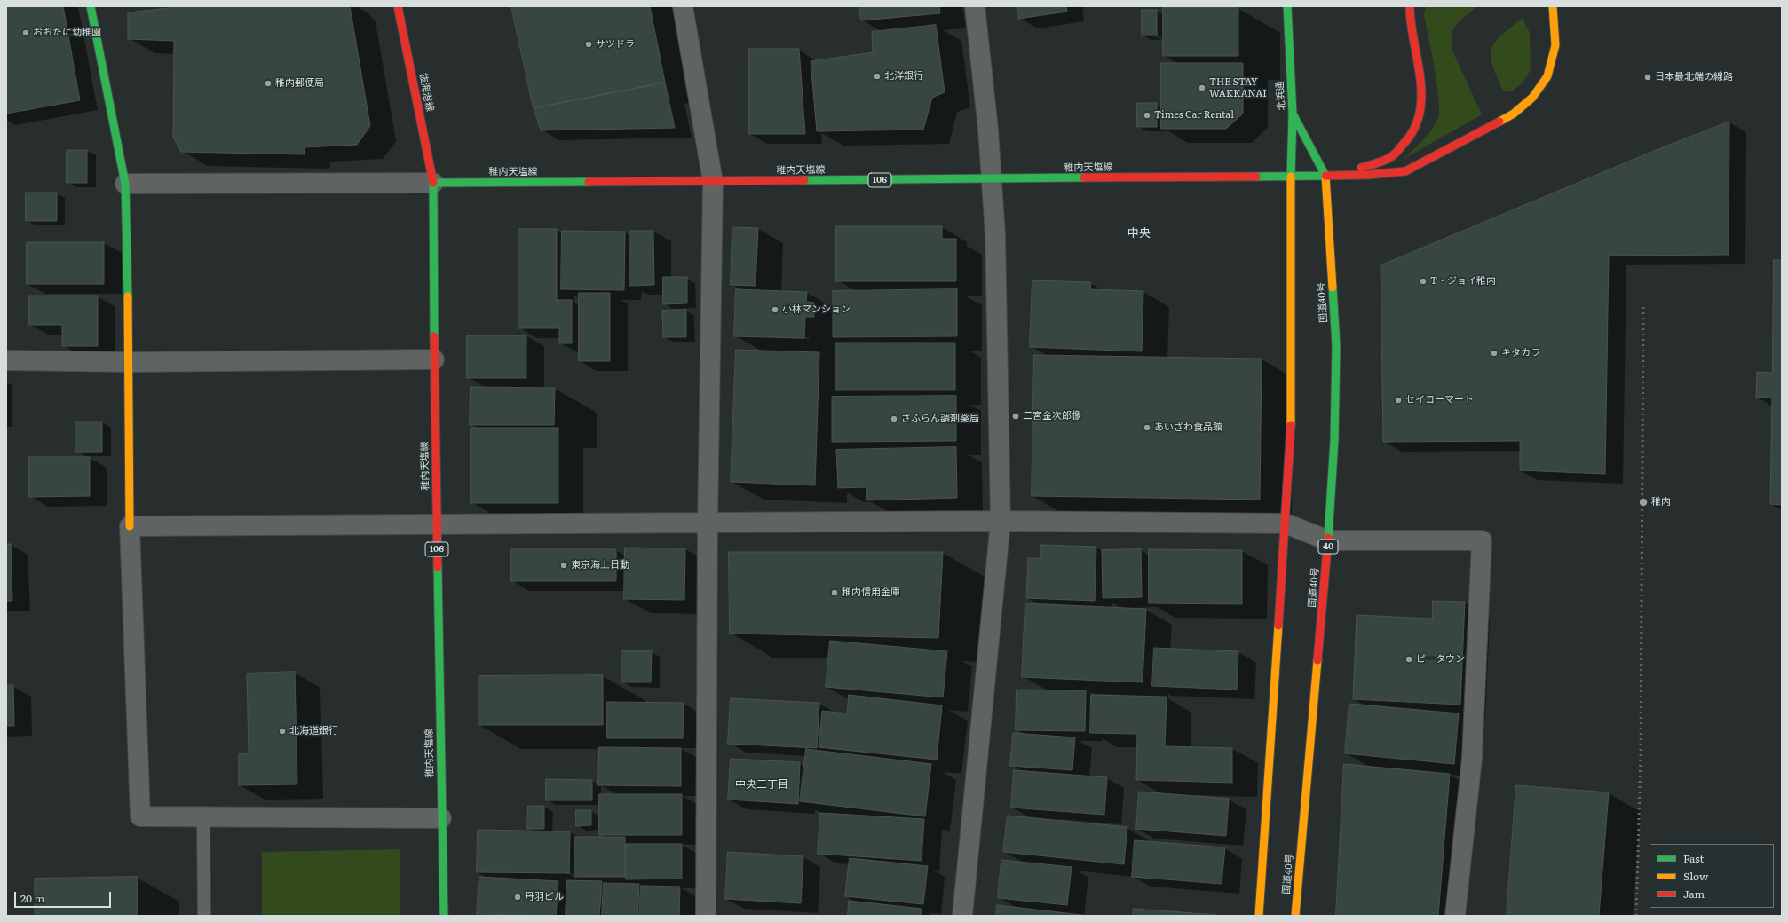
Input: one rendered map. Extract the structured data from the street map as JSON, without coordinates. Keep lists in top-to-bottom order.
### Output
{
  "streets": {
    "main road": [
      "抜海港線",
      "北浜通",
      "稚内天塩線",
      "106",
      "国道40号",
      "40"
    ]
  },
  "crossings": [
    ["抜海港線", "稚内天塩線"],
    ["北浜通", "稚内天塩線"],
    ["北浜通", "国道40号"],
    ["稚内天塩線", "国道40号"]
  ],
  "districts": ["中央", "中央三丁目"],
  "places": [
    "おおたに幼稚園",
    "サツドラ",
    "北洋銀行",
    "日本最北端の線路",
    "稚内郵便局",
    "THE STAY WAKKANAI",
    "Times Car Rental",
    "T・ジョイ稚内",
    "小林マンション",
    "キタカラ",
    "セイコーマート",
    "二宮金次郎像",
    "さふらん調剤薬局",
    "あいざわ食品館",
    "稚内",
    "東京海上日動",
    "稚内信用金庫",
    "ピータウン",
    "北海道銀行",
    "丹羽ビル"
  ],
  "legend": ["Fast", "Slow", "Jam"],
  "scale_bar": "20 m"
}
